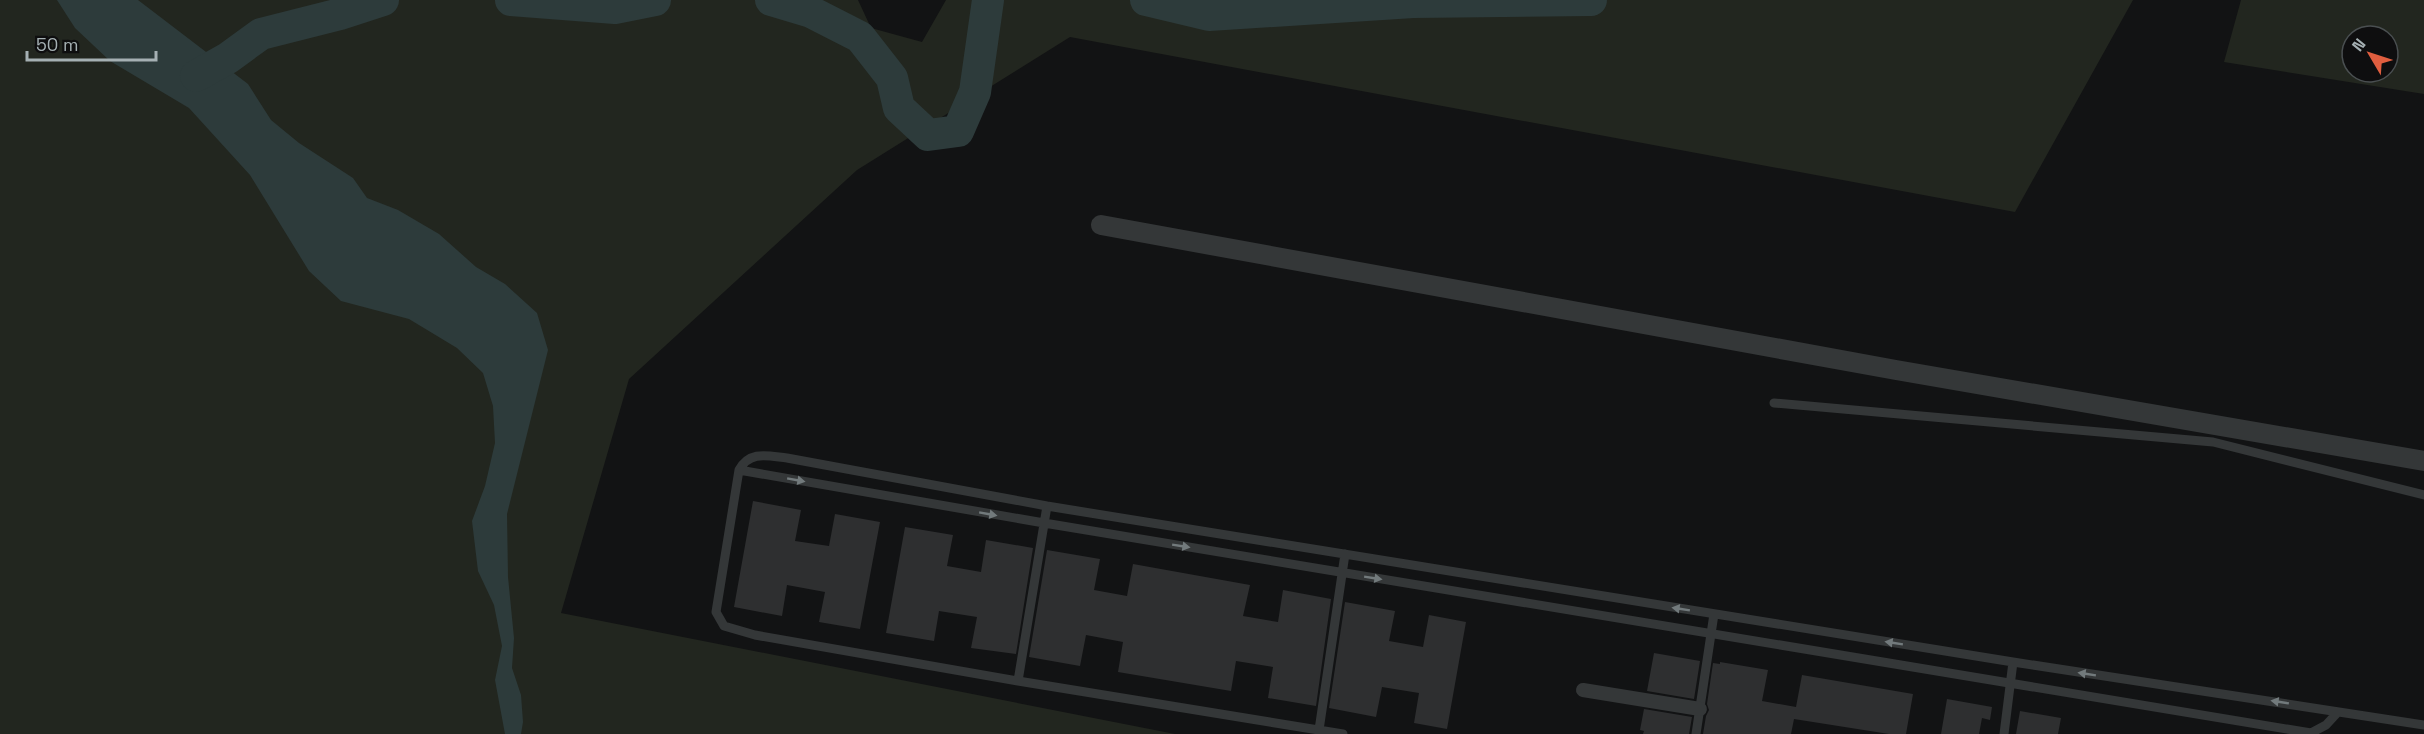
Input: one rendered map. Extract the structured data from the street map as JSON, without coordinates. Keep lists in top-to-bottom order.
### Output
{
  "scale_bar": "50 m",
  "north": "top left"
}
